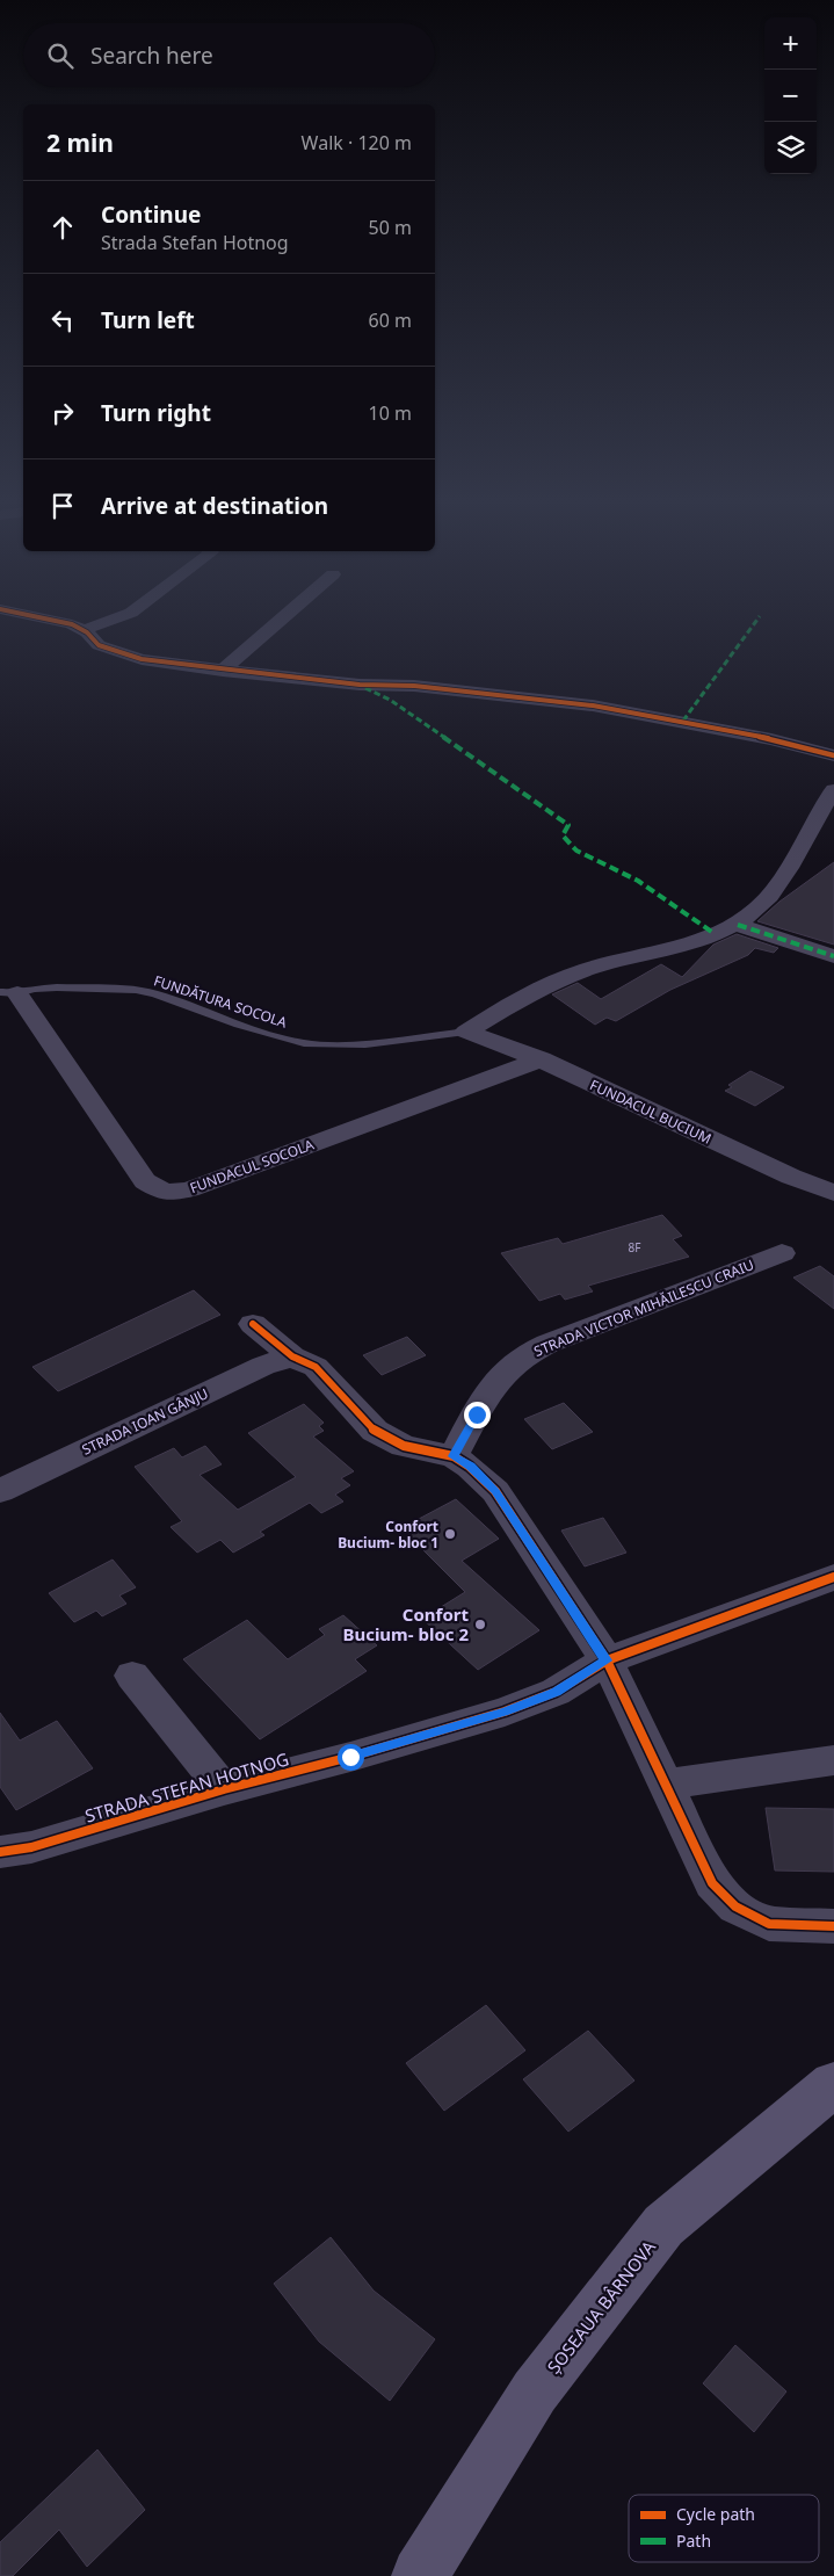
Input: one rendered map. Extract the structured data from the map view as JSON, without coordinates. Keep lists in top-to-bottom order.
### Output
{
  "streets": {
    "main road": ["ȘOSEAUA BÂRNOVA"],
    "street": [
      "FUNDACUL BUCIUM",
      "FUNDACUL SOCOLA",
      "STRADA VICTOR MIHĂILESCU CRAIU",
      "STRADA IOAN GÂNJU",
      "STRADA STEFAN HOTNOG"
    ],
    "lane": ["FUNDĂTURA SOCOLA"]
  },
  "crossings": [
    ["FUNDĂTURA SOCOLA", "FUNDACUL BUCIUM"],
    ["FUNDĂTURA SOCOLA", "FUNDACUL SOCOLA"],
    ["FUNDACUL BUCIUM", "FUNDACUL SOCOLA"]
  ],
  "places": ["Confort Bucium- bloc 1", "Confort Bucium- bloc 2"],
  "house_numbers": ["8F"],
  "legend": ["Cycle path", "Path"],
  "page": {
    "map_buttons": ["+", "−"],
    "search": "Search here",
    "heading": ["2 min", "Walk · 120 m"],
    "list": [
      ["Continue", "Strada Stefan Hotnog", "50 m"],
      ["Turn left", "60 m"],
      ["Turn right", "10 m"],
      "Arrive at destination"
    ]
  }
}
